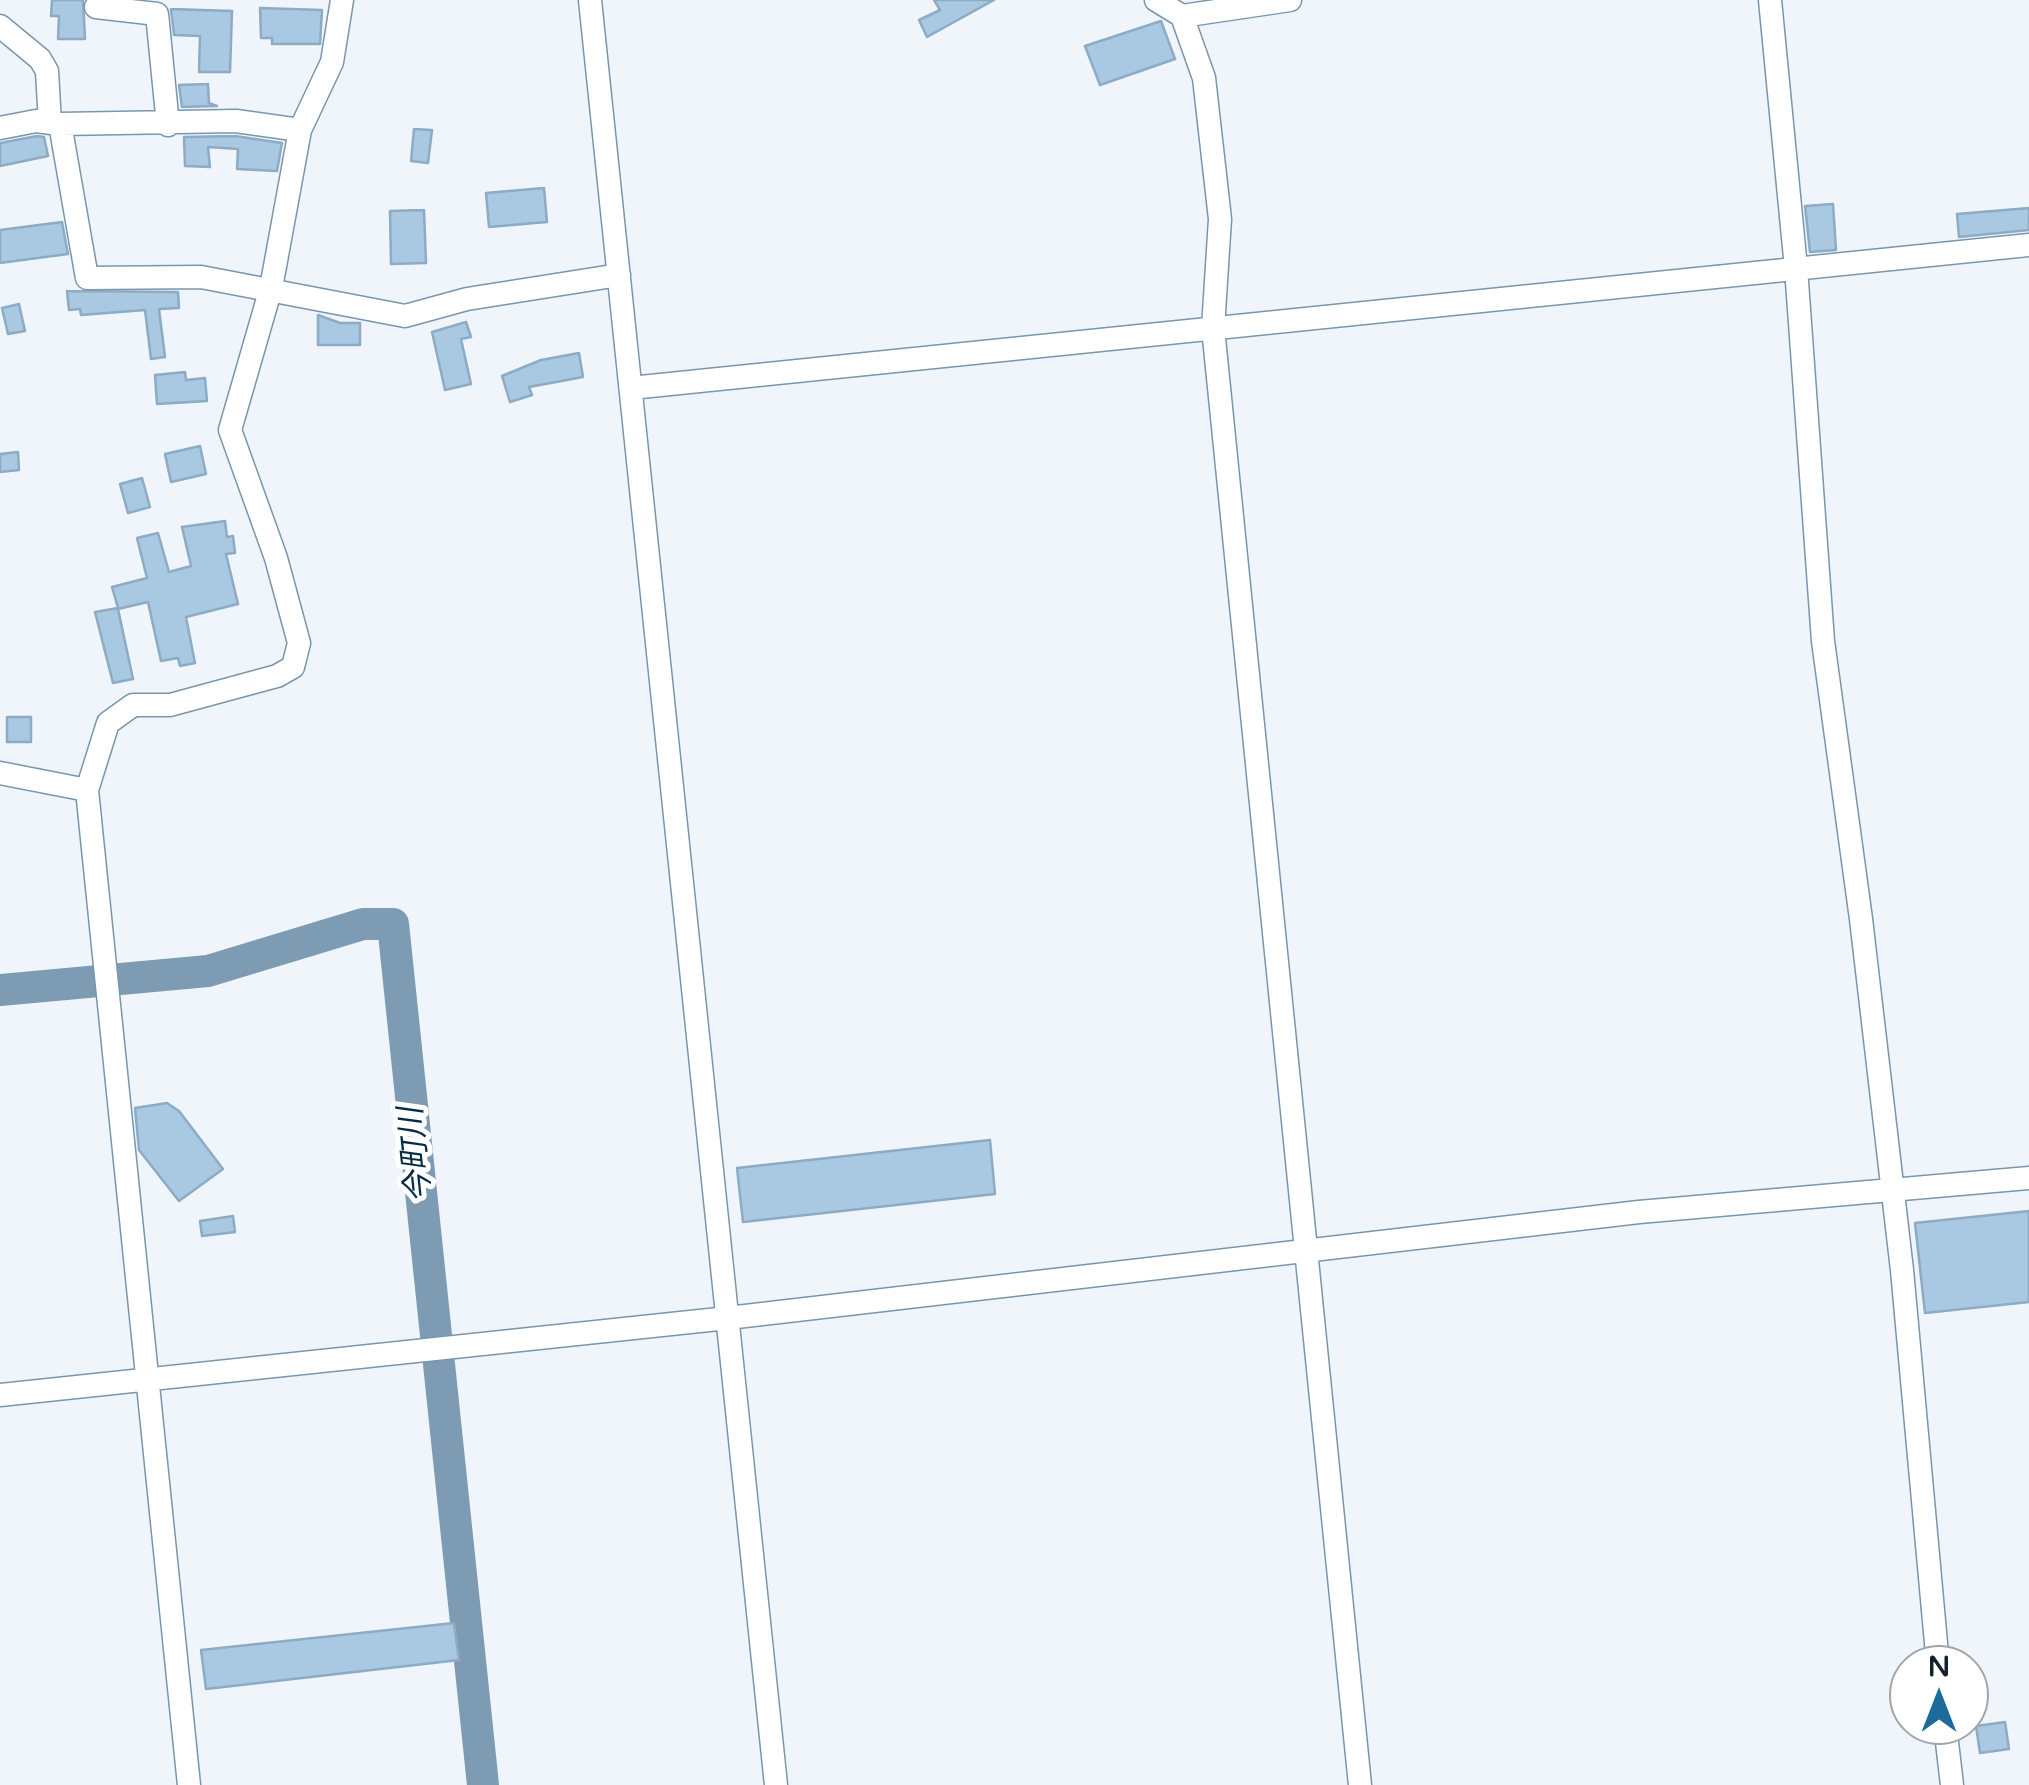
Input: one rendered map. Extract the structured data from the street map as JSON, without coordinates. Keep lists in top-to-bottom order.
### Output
{
  "water": ["今町川"],
  "north": "top"
}
